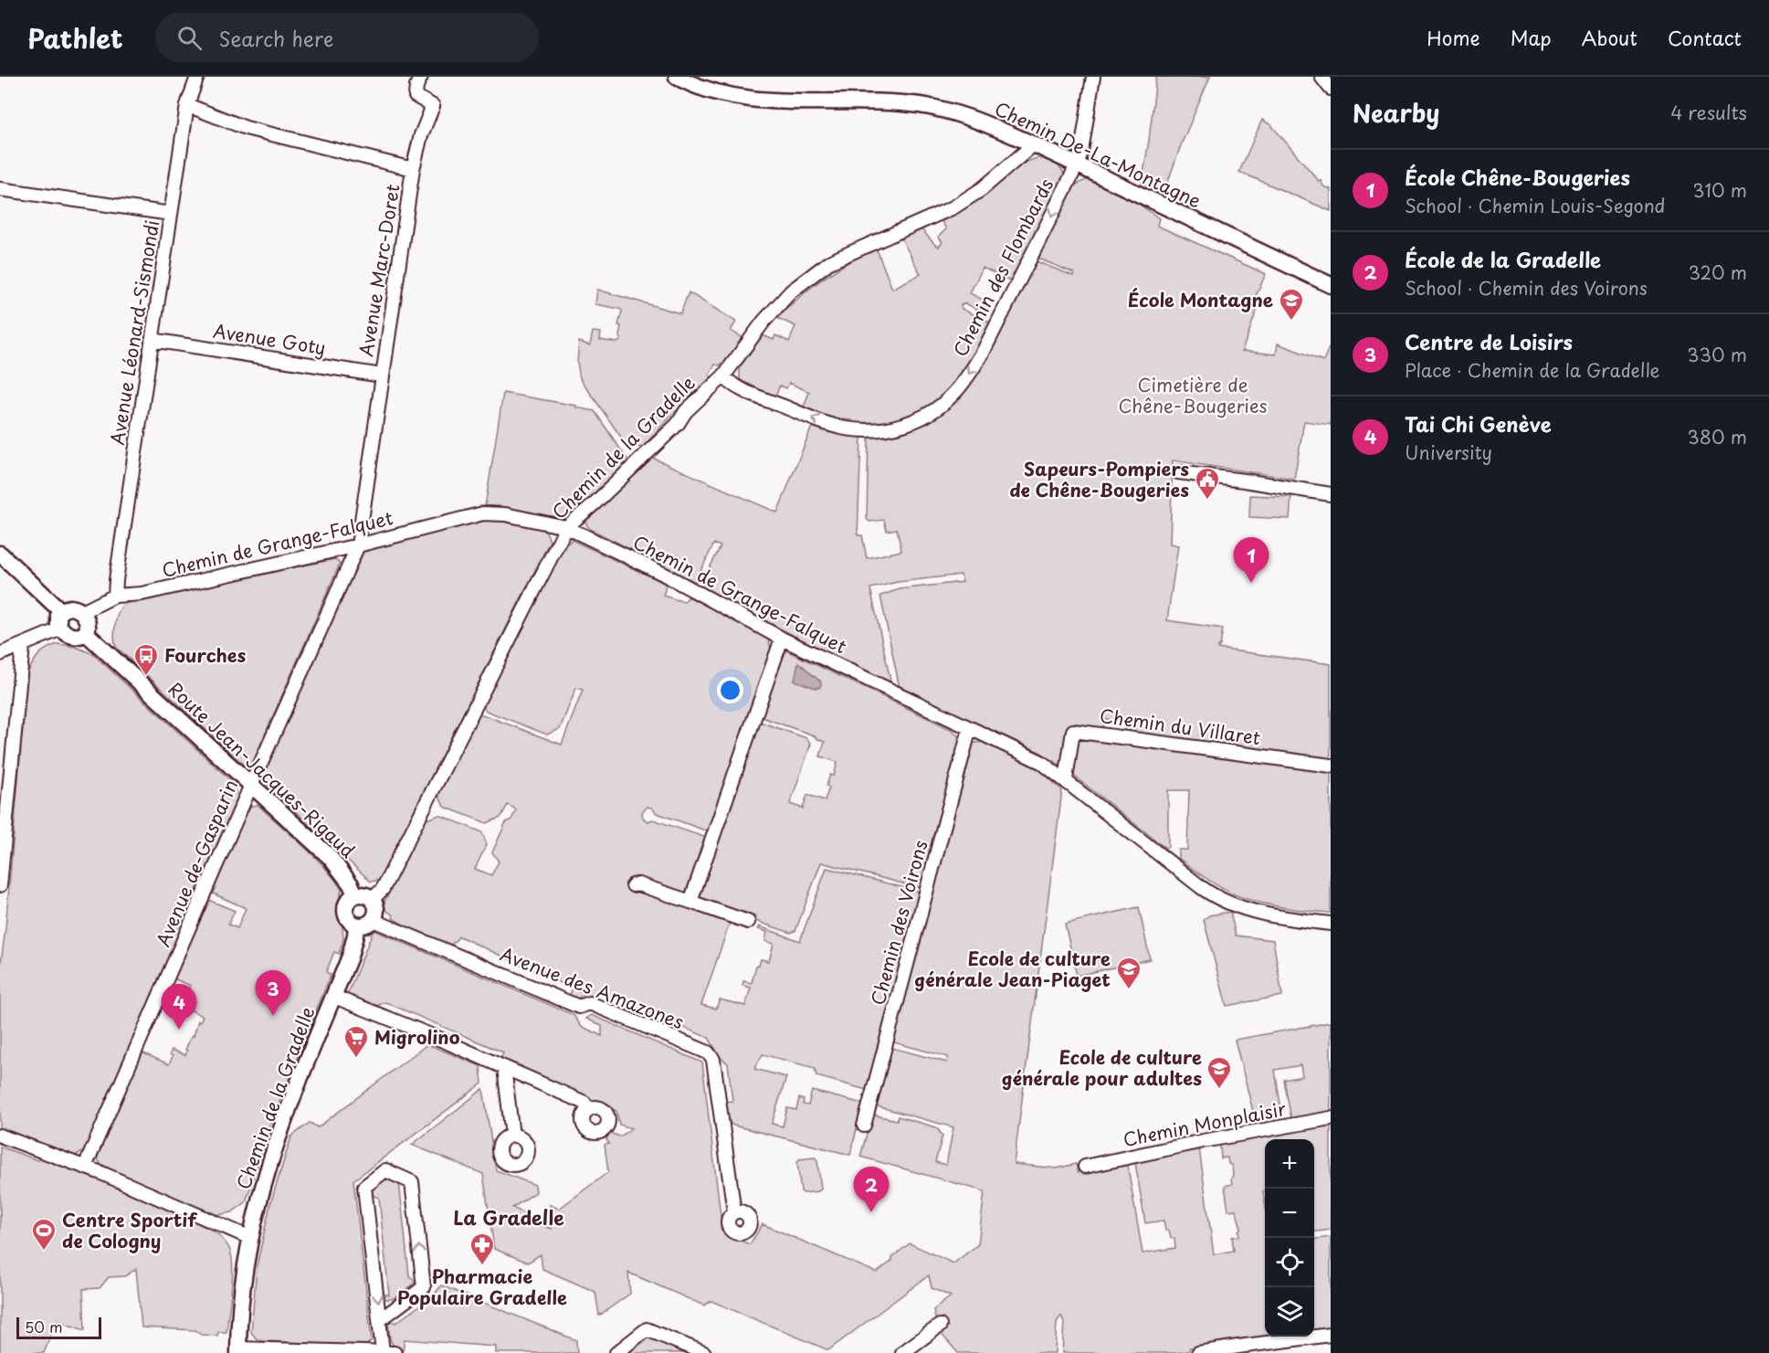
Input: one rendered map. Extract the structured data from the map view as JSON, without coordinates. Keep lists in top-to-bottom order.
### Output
{
  "streets": {
    "street": [
      "Chemin De-La-Montagne",
      "Chemin des Flombards",
      "Avenue Marc-Doret",
      "Avenue Léonard-Sismondi",
      "Avenue Goty",
      "Chemin de la Gradelle",
      "Chemin de Grange-Falquet",
      "Chemin du Villaret",
      "Route Jean-Jacques-Rigaud",
      "Avenue de-Gasparin",
      "Chemin des Voirons",
      "Avenue des Amazones",
      "Chemin Monplaisir"
    ]
  },
  "crossings": [
    ["Chemin De-La-Montagne", "Chemin des Flombards"],
    ["Chemin De-La-Montagne", "Chemin de la Gradelle"],
    ["Chemin des Flombards", "Chemin de la Gradelle"],
    ["Avenue Marc-Doret", "Avenue Léonard-Sismondi"],
    ["Avenue Marc-Doret", "Avenue Goty"],
    ["Avenue Marc-Doret", "Chemin de Grange-Falquet"],
    ["Avenue Marc-Doret", "Avenue de-Gasparin"],
    ["Avenue Léonard-Sismondi", "Avenue Goty"],
    ["Avenue Léonard-Sismondi", "Chemin de Grange-Falquet"],
    ["Chemin de la Gradelle", "Chemin de Grange-Falquet"],
    ["Chemin de la Gradelle", "Route Jean-Jacques-Rigaud"],
    ["Chemin de la Gradelle", "Avenue des Amazones"],
    ["Chemin de Grange-Falquet", "Chemin du Villaret"],
    ["Chemin de Grange-Falquet", "Route Jean-Jacques-Rigaud"],
    ["Chemin de Grange-Falquet", "Avenue de-Gasparin"],
    ["Chemin de Grange-Falquet", "Chemin des Voirons"],
    ["Route Jean-Jacques-Rigaud", "Avenue de-Gasparin"],
    ["Route Jean-Jacques-Rigaud", "Avenue des Amazones"]
  ],
  "one_way": ["Chemin des Flombards"],
  "districts": ["La Gradelle"],
  "parks": ["Cimetière de Chêne-Bougeries"],
  "places": {
    "school or university": ["École Montagne", "Ecole de culture générale Jean-Piaget", "Ecole de culture générale pour adultes"],
    "public building": ["Sapeurs-Pompiers de Chêne-Bougeries"],
    "bus stop": ["Fourches"],
    "supermarket": ["Migrolino"],
    "sports": ["Centre Sportif de Cologny"],
    "pharmacy": ["Pharmacie Populaire Gradelle"]
  },
  "scale_bar": "50 m",
  "page": {
    "header": "Pathlet",
    "search": "Search here",
    "nav": [
      "Home",
      "Map",
      "About",
      "Contact"
    ],
    "heading": ["Nearby", "4 results"],
    "list": [
      {
        "mark": "1",
        "name": "École Chêne-Bougeries",
        "note": "School · Chemin Louis-Segond",
        "value": "310 m"
      },
      {
        "mark": "2",
        "name": "École de la Gradelle",
        "note": "School · Chemin des Voirons",
        "value": "320 m"
      },
      {
        "mark": "3",
        "name": "Centre de Loisirs",
        "note": "Place · Chemin de la Gradelle",
        "value": "330 m"
      },
      {
        "mark": "4",
        "name": "Tai Chi Genève",
        "note": "University",
        "value": "380 m"
      }
    ],
    "pins": [
      "1",
      "3",
      "4",
      "2"
    ],
    "map_buttons": ["+", "−"],
    "scale": "50 m"
  }
}
